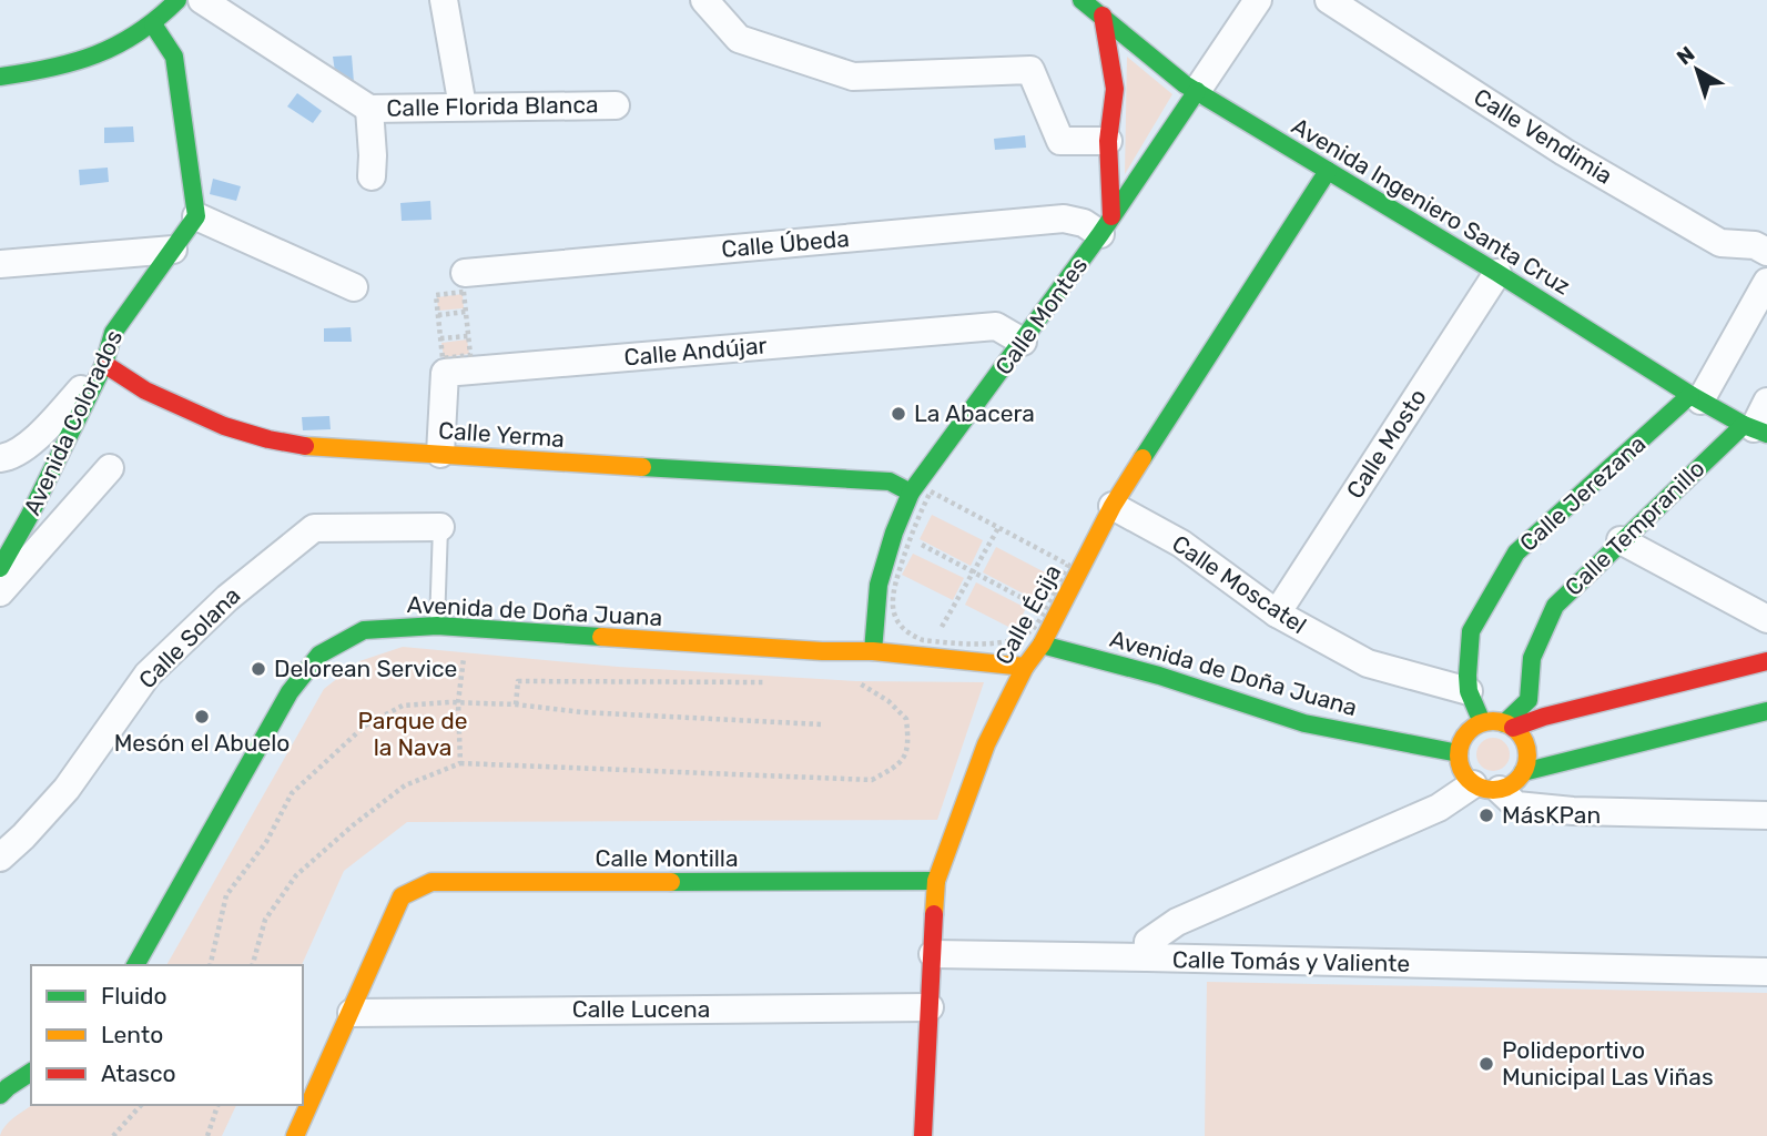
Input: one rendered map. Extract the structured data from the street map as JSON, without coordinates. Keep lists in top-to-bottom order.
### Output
{
  "streets": {
    "street": [
      "Calle Florida Blanca",
      "Calle Vendimia",
      "Avenida Ingeniero Santa Cruz",
      "Calle Úbeda",
      "Calle Montes",
      "Calle Andújar",
      "Avenida Colorados",
      "Calle Yerma",
      "Calle Mosto",
      "Calle Jerezana",
      "Calle Tempranillo",
      "Calle Moscatel",
      "Avenida de Doña Juana",
      "Calle Écija",
      "Calle Solana",
      "Calle Montilla",
      "Calle Tomás y Valiente",
      "Calle Lucena"
    ]
  },
  "crossings": [
    ["Avenida Ingeniero Santa Cruz", "Calle Montes"],
    ["Avenida Ingeniero Santa Cruz", "Calle Mosto"],
    ["Avenida Ingeniero Santa Cruz", "Calle Jerezana"],
    ["Avenida Ingeniero Santa Cruz", "Calle Tempranillo"],
    ["Avenida Ingeniero Santa Cruz", "Calle Écija"],
    ["Calle Úbeda", "Calle Montes"],
    ["Calle Montes", "Calle Andújar"],
    ["Calle Montes", "Calle Yerma"],
    ["Calle Montes", "Avenida de Doña Juana"],
    ["Calle Andújar", "Calle Yerma"],
    ["Avenida Colorados", "Calle Yerma"],
    ["Calle Mosto", "Calle Moscatel"],
    ["Calle Jerezana", "Calle Moscatel"],
    ["Calle Tempranillo", "Avenida de Doña Juana"],
    ["Calle Tempranillo", "Calle Tomás y Valiente"],
    ["Calle Moscatel", "Calle Écija"],
    ["Avenida de Doña Juana", "Calle Écija"],
    ["Avenida de Doña Juana", "Calle Tomás y Valiente"],
    ["Calle Écija", "Calle Montilla"],
    ["Calle Écija", "Calle Lucena"],
    ["Calle Montilla", "Calle Lucena"]
  ],
  "parks": ["Parque de la Nava"],
  "places": [
    "La Abacera",
    "Delorean Service",
    "Mesón el Abuelo",
    "MásKPan",
    "Polideportivo Municipal Las Viñas"
  ],
  "legend": ["Fluido", "Lento", "Atasco"],
  "north": "top left"
}
